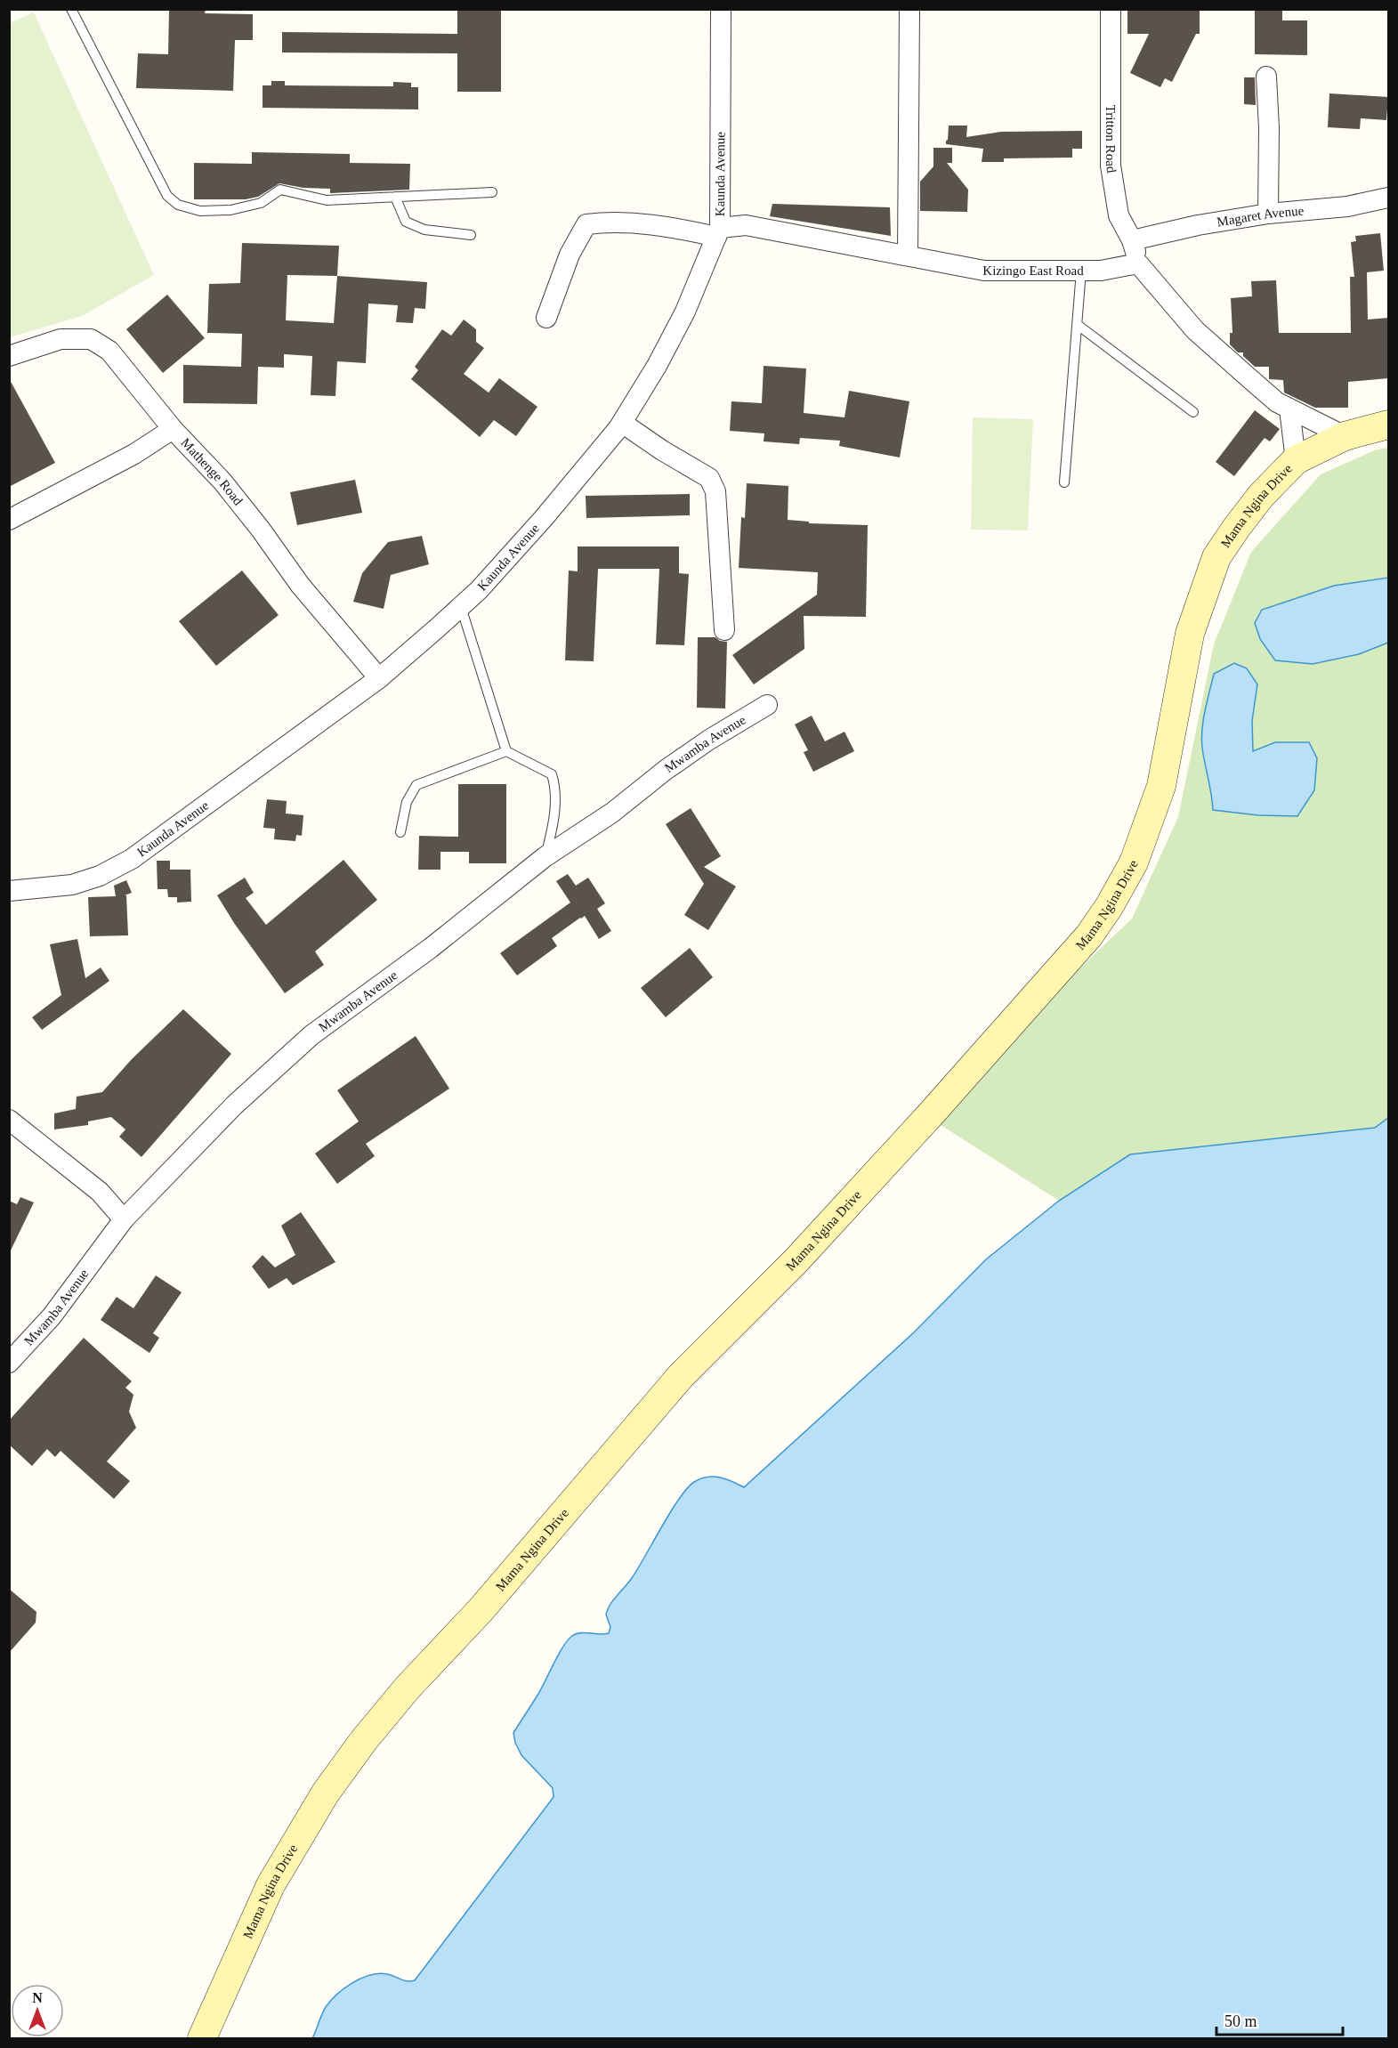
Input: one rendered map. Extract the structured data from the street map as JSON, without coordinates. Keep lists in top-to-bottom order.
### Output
{
  "streets": {
    "street": [
      "Tritton Road",
      "Kaunda Avenue",
      "Magaret Avenue",
      "Kizingo East Road",
      "Mathenge Road",
      "Mama Ngina Drive",
      "Mwamba Avenue"
    ]
  },
  "crossings": [
    ["Tritton Road", "Magaret Avenue"],
    ["Tritton Road", "Kizingo East Road"],
    ["Kaunda Avenue", "Kizingo East Road"],
    ["Kaunda Avenue", "Mathenge Road"]
  ],
  "scale_bar": "50 m",
  "north": "top"
}
